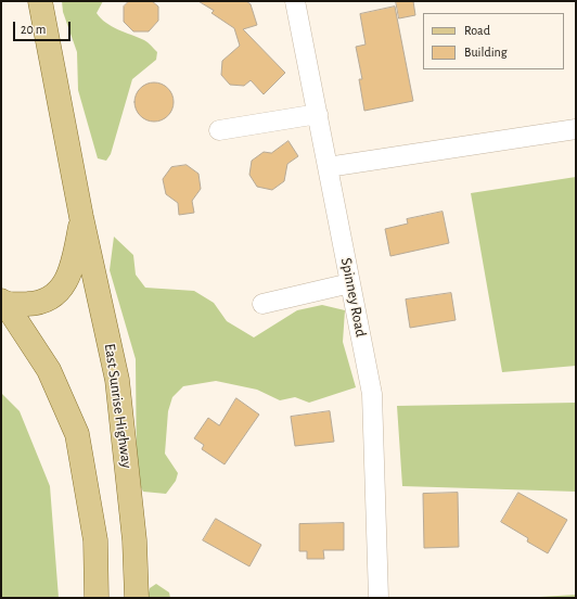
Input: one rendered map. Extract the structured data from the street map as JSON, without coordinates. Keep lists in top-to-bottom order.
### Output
{
  "streets": {
    "main road": ["East Sunrise Highway"],
    "street": ["Spinney Road"]
  },
  "legend": ["Road", "Building"],
  "scale_bar": "20 m"
}
